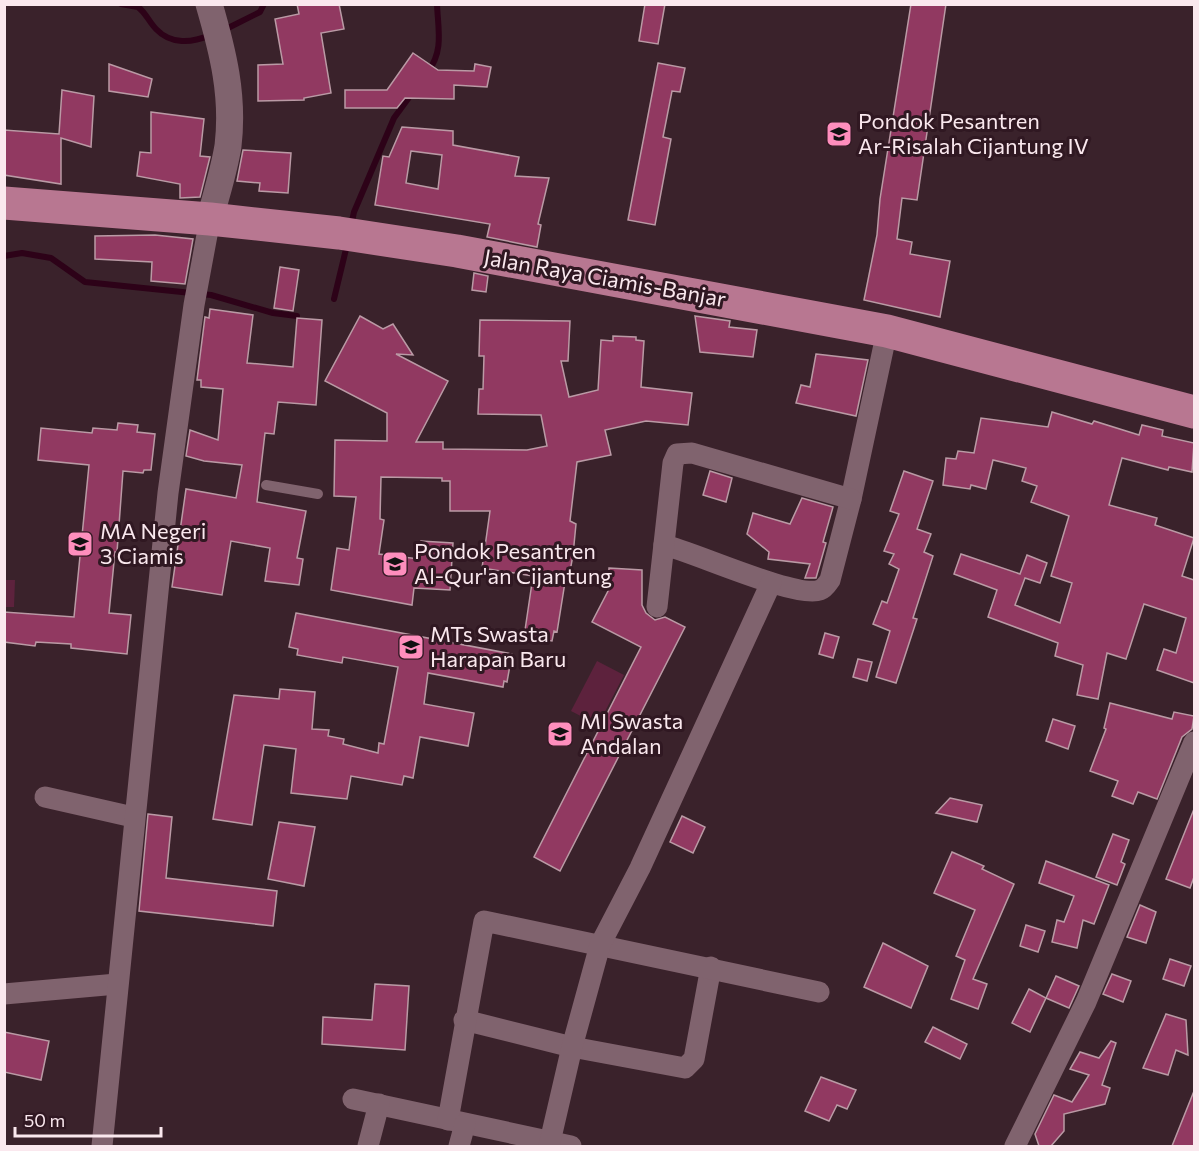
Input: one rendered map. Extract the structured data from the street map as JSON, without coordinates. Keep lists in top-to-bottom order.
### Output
{
  "streets": {
    "highway": ["Jalan Raya Ciamis-Banjar"]
  },
  "places": {
    "school or university": [
      "Pondok Pesantren Ar-Risalah Cijantung IV",
      "MA Negeri 3 Ciamis",
      "Pondok Pesantren Al-Qur'an Cijantung",
      "MTs Swasta Harapan Baru",
      "MI Swasta Andalan"
    ]
  },
  "scale_bar": "50 m"
}
